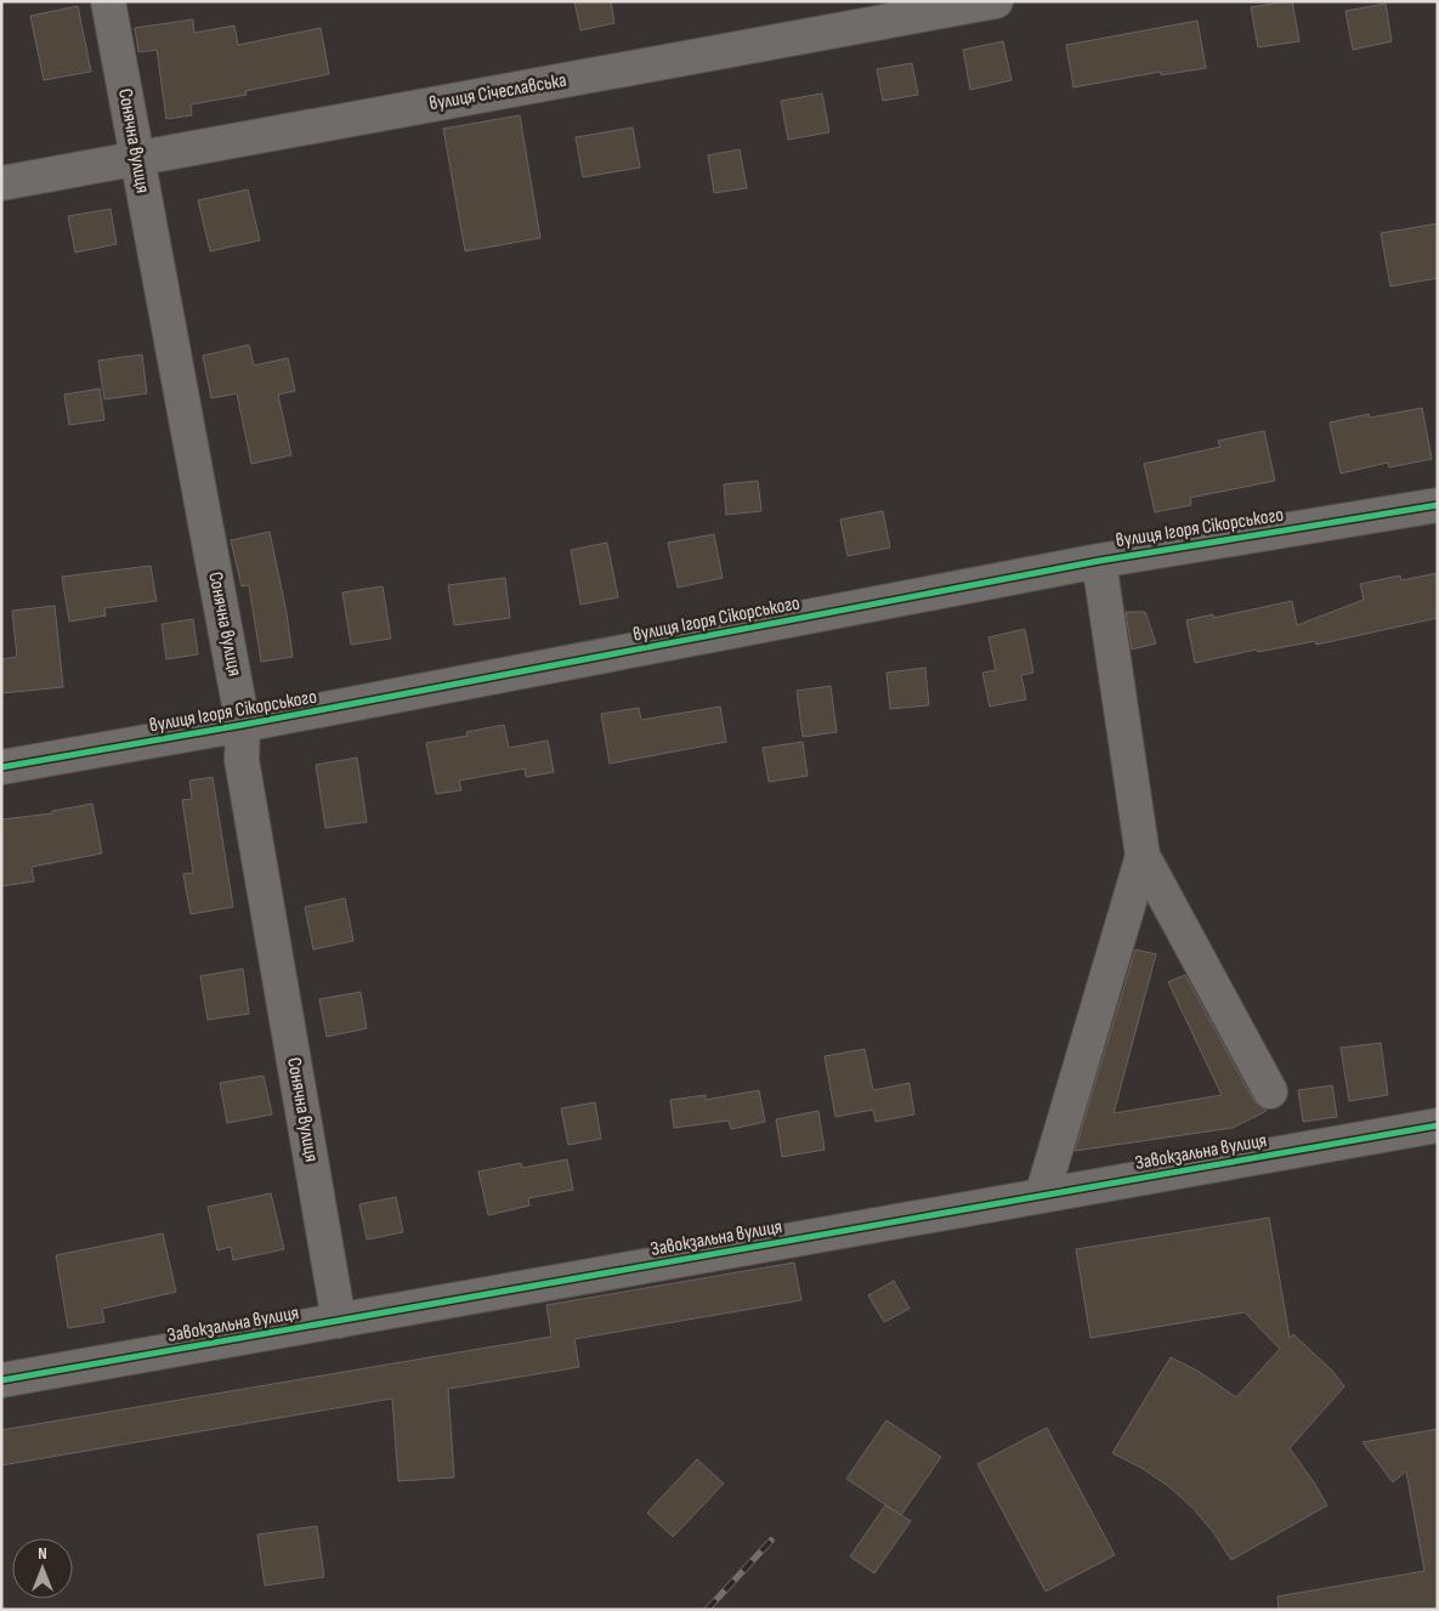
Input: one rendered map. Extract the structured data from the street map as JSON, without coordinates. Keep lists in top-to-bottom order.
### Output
{
  "streets": {
    "street": [
      "вулиця Січеславська",
      "Сонячна вулиця",
      "вулиця Ігоря Сікорського",
      "Завокзальна вулиця"
    ]
  },
  "crossings": [
    ["вулиця Січеславська", "Сонячна вулиця"],
    ["Сонячна вулиця", "вулиця Ігоря Сікорського"],
    ["Сонячна вулиця", "Завокзальна вулиця"]
  ],
  "north": "top"
}
